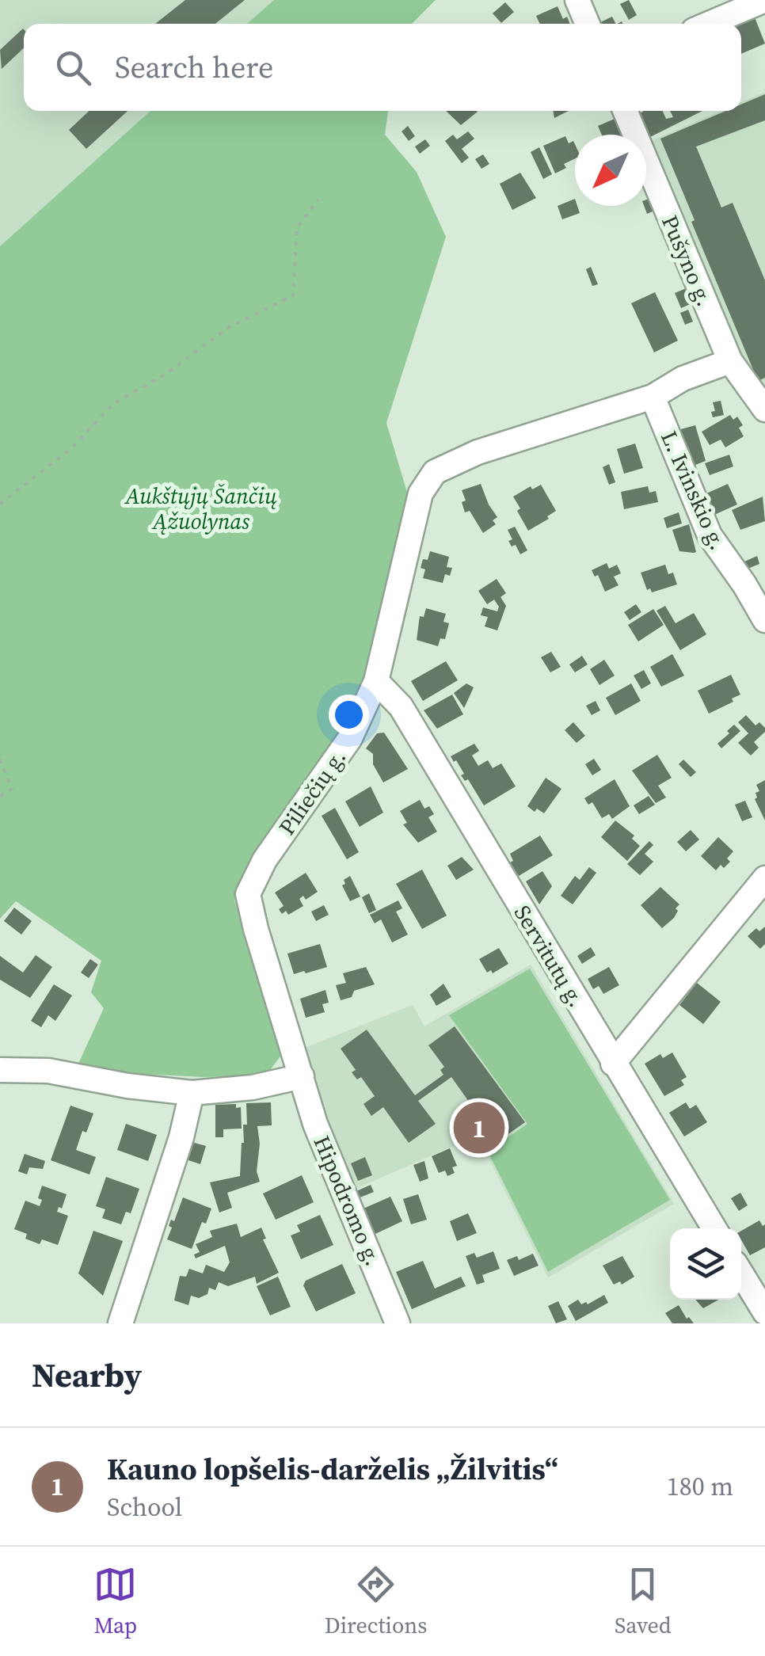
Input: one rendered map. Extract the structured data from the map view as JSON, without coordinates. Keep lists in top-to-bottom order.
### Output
{
  "streets": {
    "street": [
      "Pušyno g.",
      "L. Ivinskio g.",
      "Piliečių g.",
      "Servitutų g.",
      "Hipodromo g."
    ]
  },
  "crossings": [
    ["Pušyno g.", "Piliečių g."],
    ["L. Ivinskio g.", "Piliečių g."],
    ["Piliečių g.", "Servitutų g."],
    ["Piliečių g.", "Hipodromo g."]
  ],
  "parks": ["Aukštųjų Šančių Ąžuolynas"],
  "north": "bottom left",
  "page": {
    "search": "Search here",
    "pins": "1",
    "heading": "Nearby",
    "list": [
      {
        "mark": "1",
        "name": "Kauno lopšelis-darželis „Žilvitis“",
        "note": "School",
        "value": "180 m"
      }
    ],
    "nav": ["Map", "Directions", "Saved"]
  }
}
